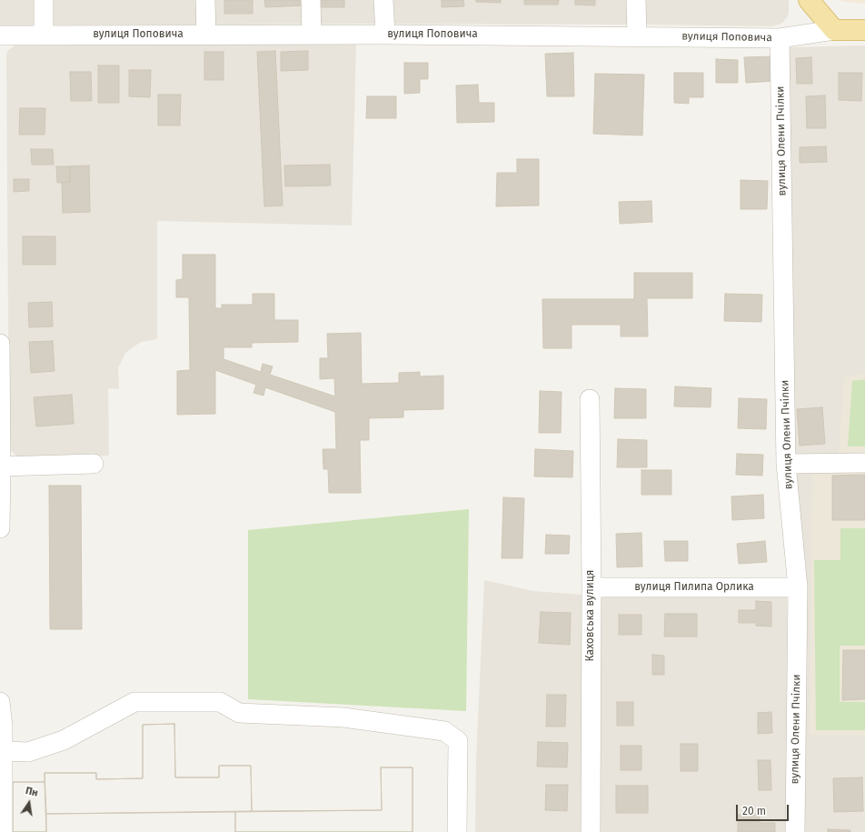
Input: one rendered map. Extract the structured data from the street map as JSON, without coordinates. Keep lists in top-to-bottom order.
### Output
{
  "streets": {
    "main road": ["вулиця Поповича"],
    "street": ["вулиця Олени Пчілки", "вулиця Пилипа Орлика", "Каховська вулиця"]
  },
  "crossings": [
    ["вулиця Поповича", "вулиця Олени Пчілки"],
    ["вулиця Олени Пчілки", "вулиця Пилипа Орлика"],
    ["вулиця Пилипа Орлика", "Каховська вулиця"]
  ],
  "scale_bar": "20 m",
  "north": "top"
}
